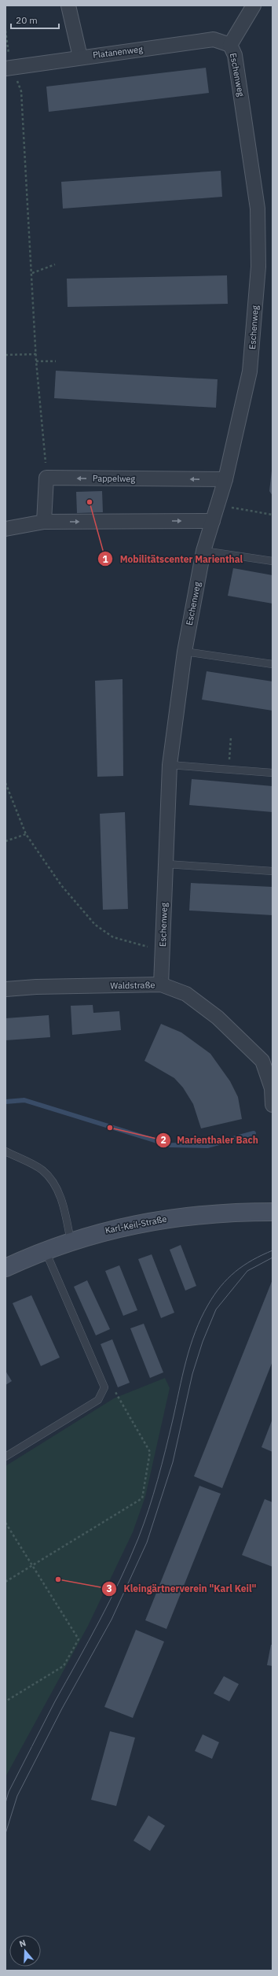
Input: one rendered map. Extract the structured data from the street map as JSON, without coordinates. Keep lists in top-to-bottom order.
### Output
{
  "streets": {
    "main road": ["Karl-Keil-Straße"],
    "street": [
      "Platanenweg",
      "Eschenweg",
      "Pappelweg",
      "Waldstraße"
    ]
  },
  "crossings": [
    ["Platanenweg", "Eschenweg"],
    ["Eschenweg", "Pappelweg"],
    ["Eschenweg", "Waldstraße"]
  ],
  "places": ["Mobilitätscenter Marienthal", "Marienthaler Bach", "Kleingärtnerverein \"Karl Keil\""],
  "scale_bar": "20 m",
  "north": "top"
}
